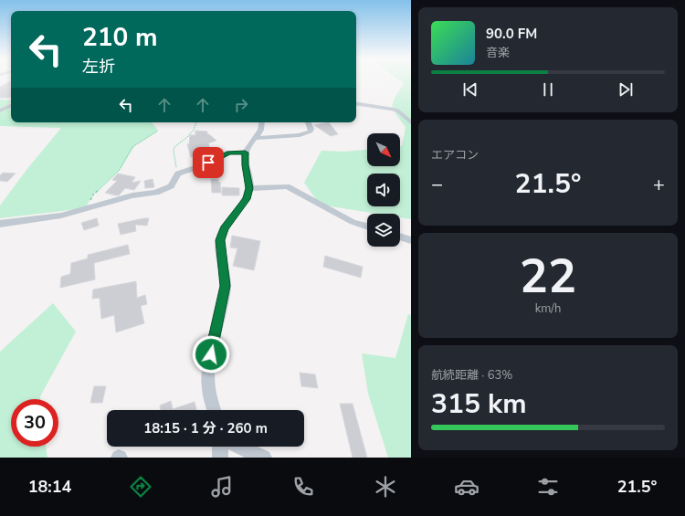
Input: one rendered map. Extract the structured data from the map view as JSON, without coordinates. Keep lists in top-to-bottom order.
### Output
{
  "north": "bottom right",
  "page": {
    "turn": ["210 m", "左折"],
    "song": ["90.0 FM", "音楽"],
    "tile": [
      "エアコン",
      ["22", "km/h"],
      ["航続距離 · 63%", "315 km"]
    ],
    "heat": ["−", "21.5°", "+"],
    "limit": "30",
    "trip": "18:15 · 1 分 · 260 m",
    "tabs": ["18:14", "21.5°"]
  }
}
